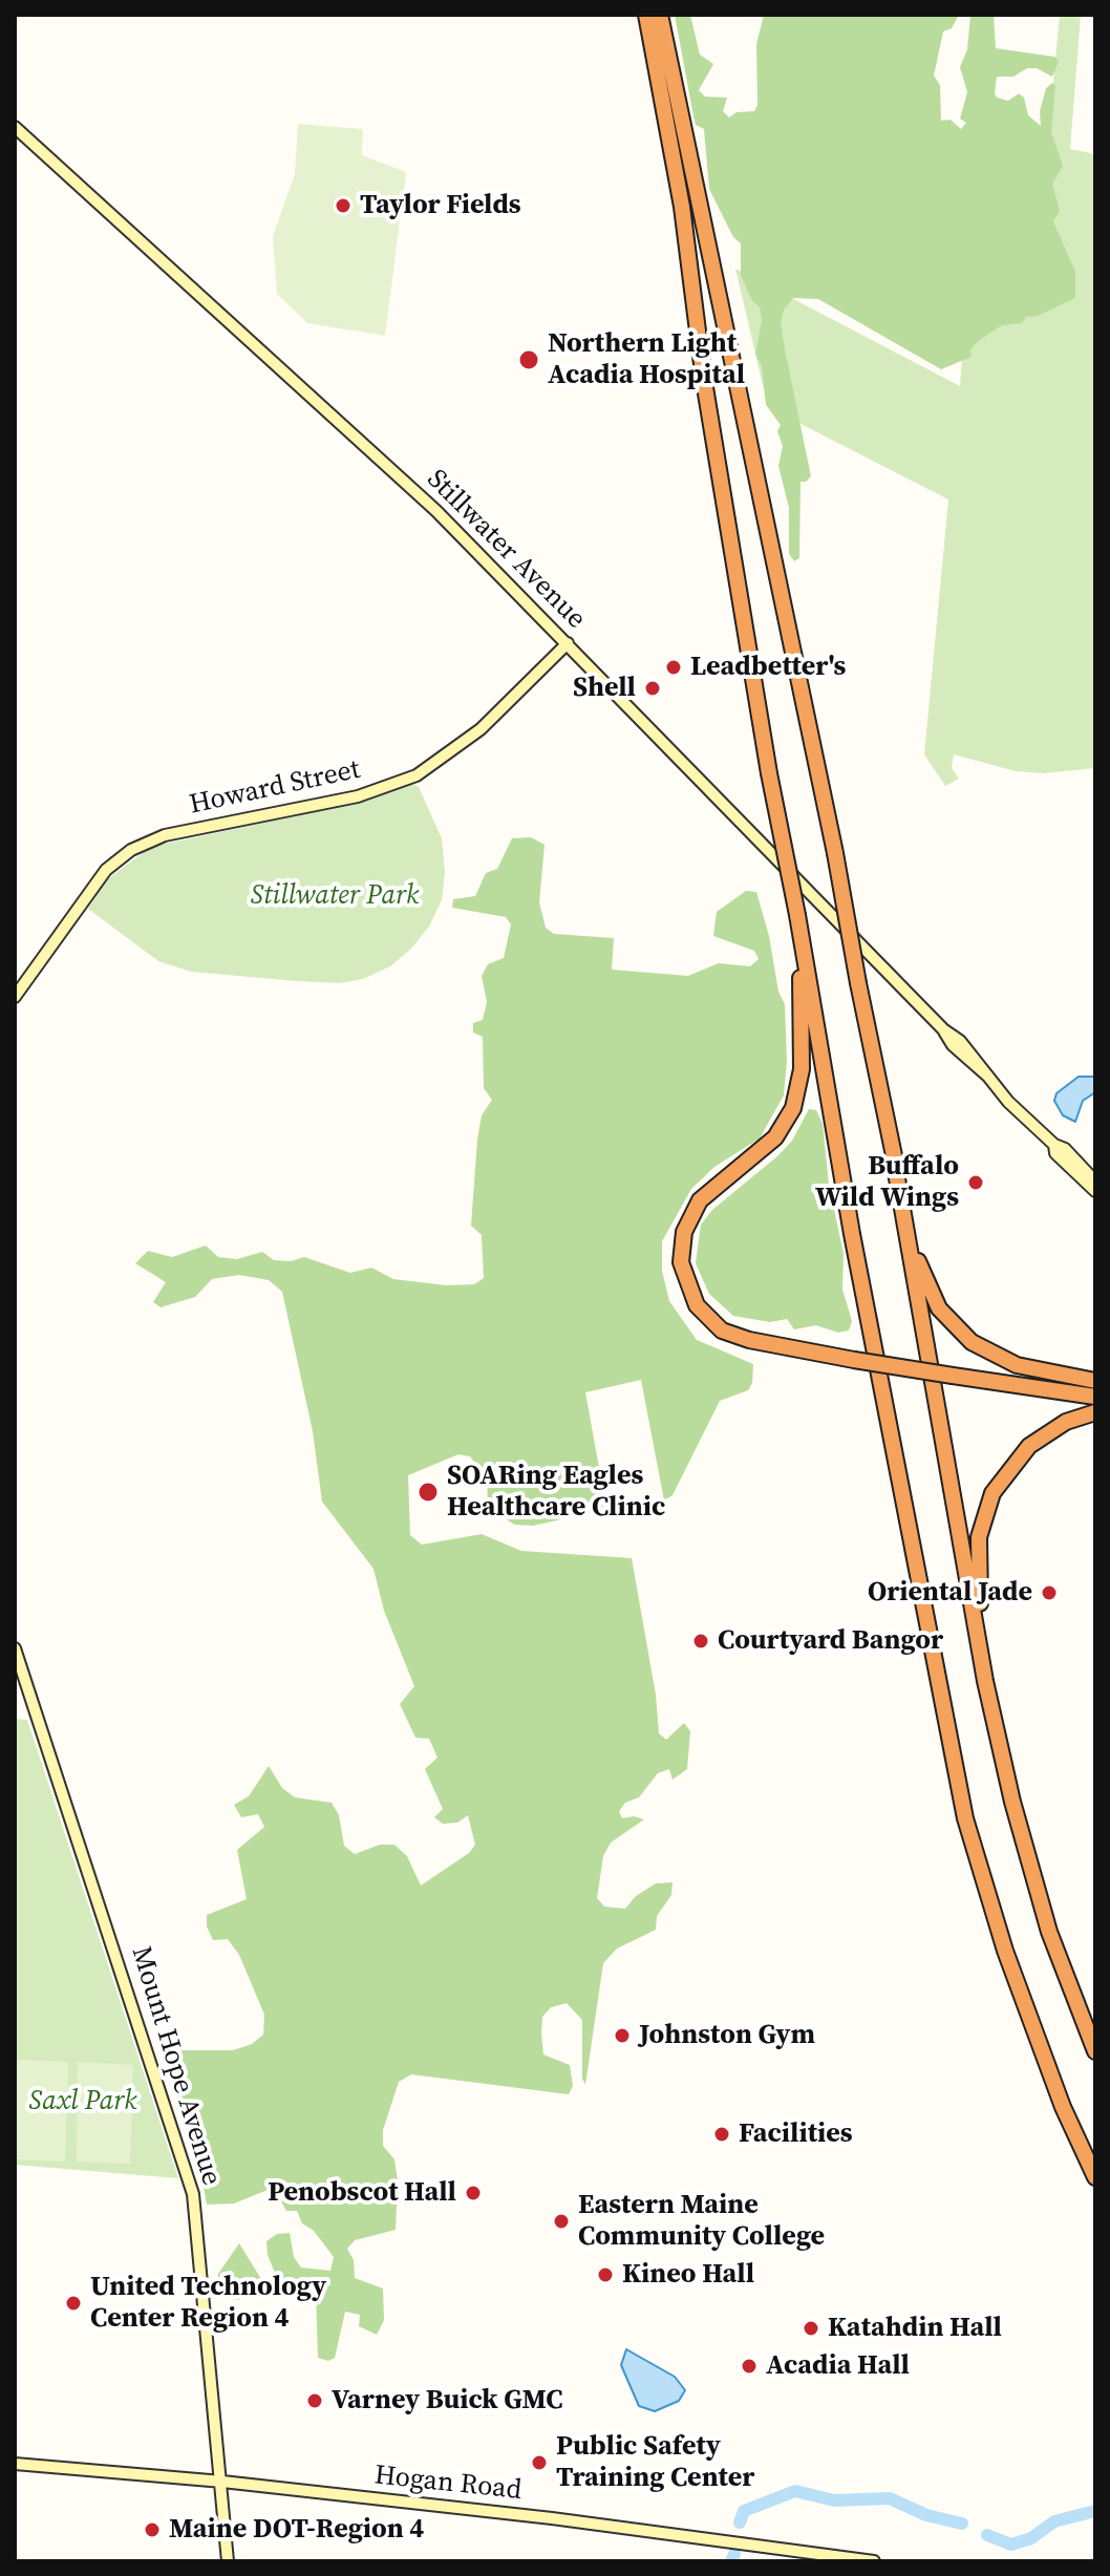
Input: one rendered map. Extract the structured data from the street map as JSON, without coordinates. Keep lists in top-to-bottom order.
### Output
{
  "streets": {
    "main road": [
      "Stillwater Avenue",
      "Howard Street",
      "Mount Hope Avenue",
      "Hogan Road"
    ]
  },
  "crossings": [
    ["Stillwater Avenue", "Howard Street"],
    ["Mount Hope Avenue", "Hogan Road"]
  ],
  "parks": ["Stillwater Park", "Saxl Park"],
  "places": [
    "Taylor Fields",
    "Northern Light Acadia Hospital",
    "Leadbetter's",
    "Shell",
    "Buffalo Wild Wings",
    "SOARing Eagles Healthcare Clinic",
    "Oriental Jade",
    "Courtyard Bangor",
    "Johnston Gym",
    "Facilities",
    "Penobscot Hall",
    "Eastern Maine Community College",
    "Kineo Hall",
    "United Technology Center Region 4",
    "Katahdin Hall",
    "Acadia Hall",
    "Varney Buick GMC",
    "Public Safety Training Center",
    "Maine DOT-Region 4"
  ]
}
